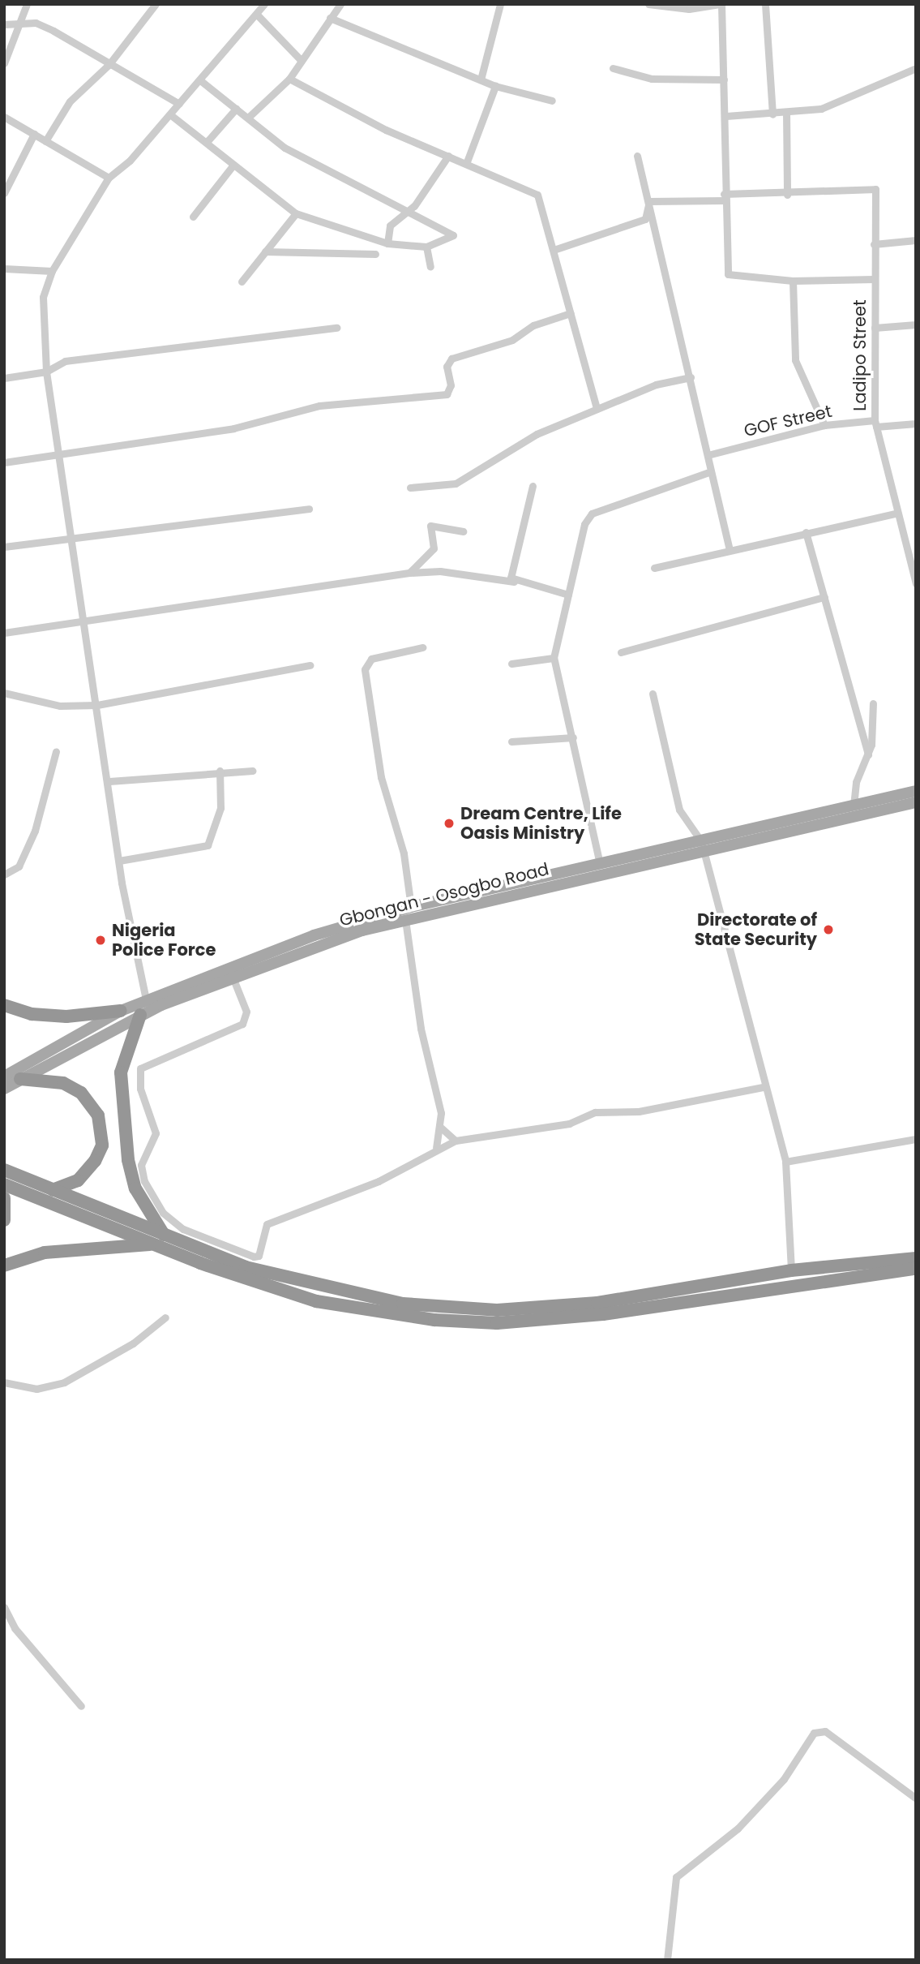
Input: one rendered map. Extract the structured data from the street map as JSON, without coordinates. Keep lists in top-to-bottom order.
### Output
{
  "streets": {
    "main road": ["Gbongan - Osogbo Road"],
    "street": ["Ladipo Street", "GOF Street"]
  },
  "crossings": [
    ["Ladipo Street", "GOF Street"]
  ],
  "places": ["Dream Centre, Life Oasis Ministry", "Directorate of State Security", "Nigeria Police Force"]
}
